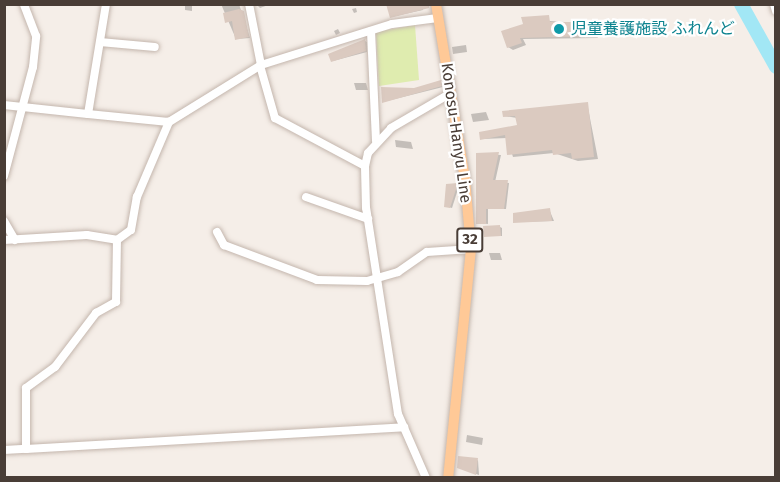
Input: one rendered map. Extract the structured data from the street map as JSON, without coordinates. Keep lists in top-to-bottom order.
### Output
{
  "streets": {
    "main road": ["Konosu-Hanyu Line", "32"]
  },
  "places": ["児童養護施設 ふれんど"]
}
